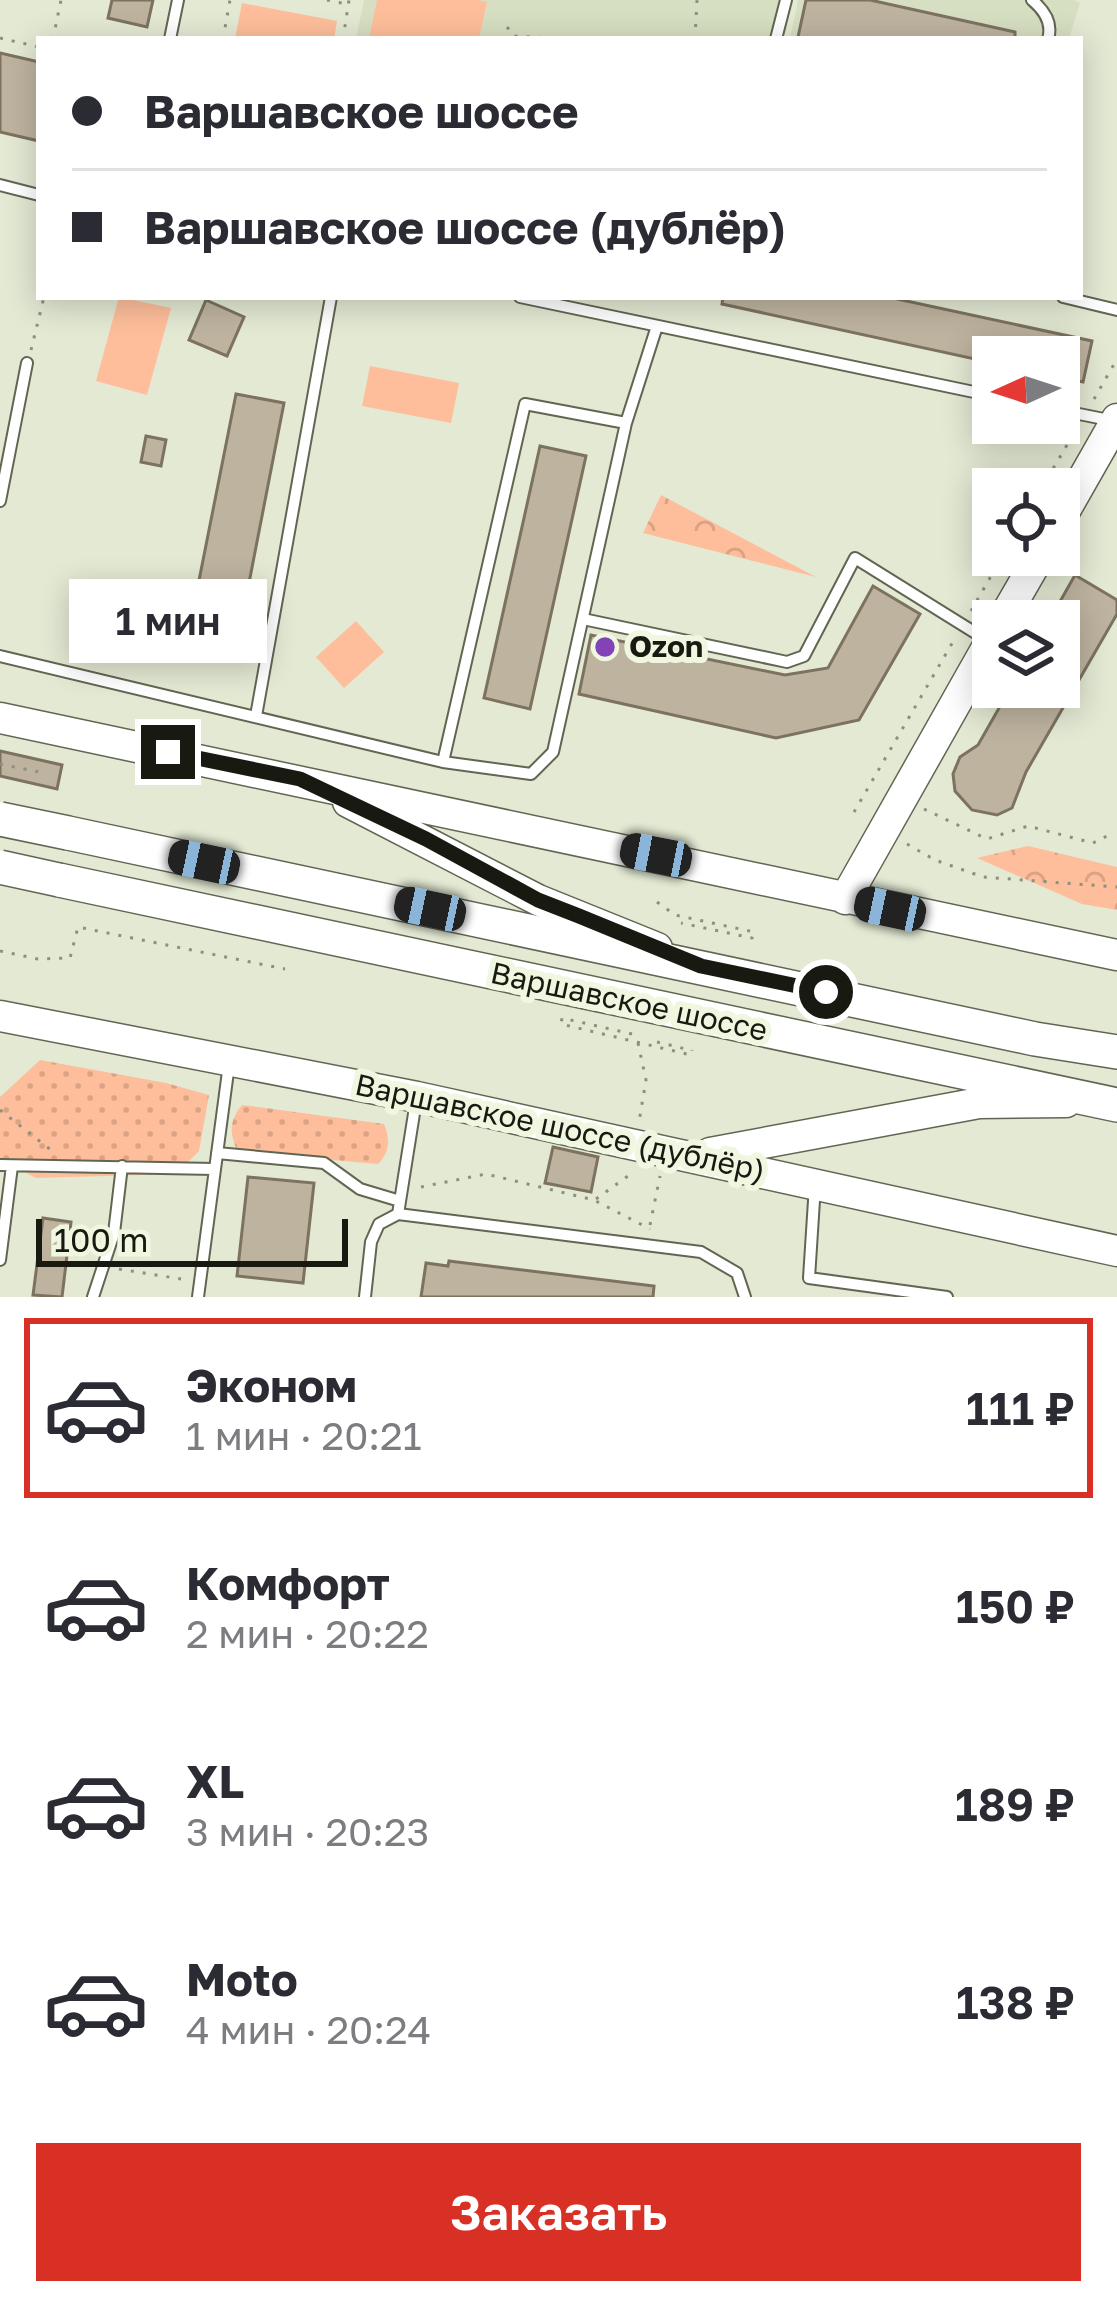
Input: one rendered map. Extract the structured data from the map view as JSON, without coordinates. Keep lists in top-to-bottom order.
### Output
{
  "streets": {
    "main road": ["Варшавское шоссе", "Варшавское шоссе (дублёр)"]
  },
  "places": ["Ozon"],
  "scale_bar": "100 m",
  "north": "left",
  "page": {
    "banner": ["Варшавское шоссе", "Варшавское шоссе (дублёр)"],
    "bubble": "1 мин",
    "scale": "100 m",
    "list": [
      {
        "name": "Эконом",
        "note": "1 мин · 20:21",
        "value": "111 ₽"
      },
      {
        "name": "Комфорт",
        "note": "2 мин · 20:22",
        "value": "150 ₽"
      },
      {
        "name": "XL",
        "note": "3 мин · 20:23",
        "value": "189 ₽"
      },
      {
        "name": "Moto",
        "note": "4 мин · 20:24",
        "value": "138 ₽"
      }
    ],
    "buttons": "Заказать"
  }
}
